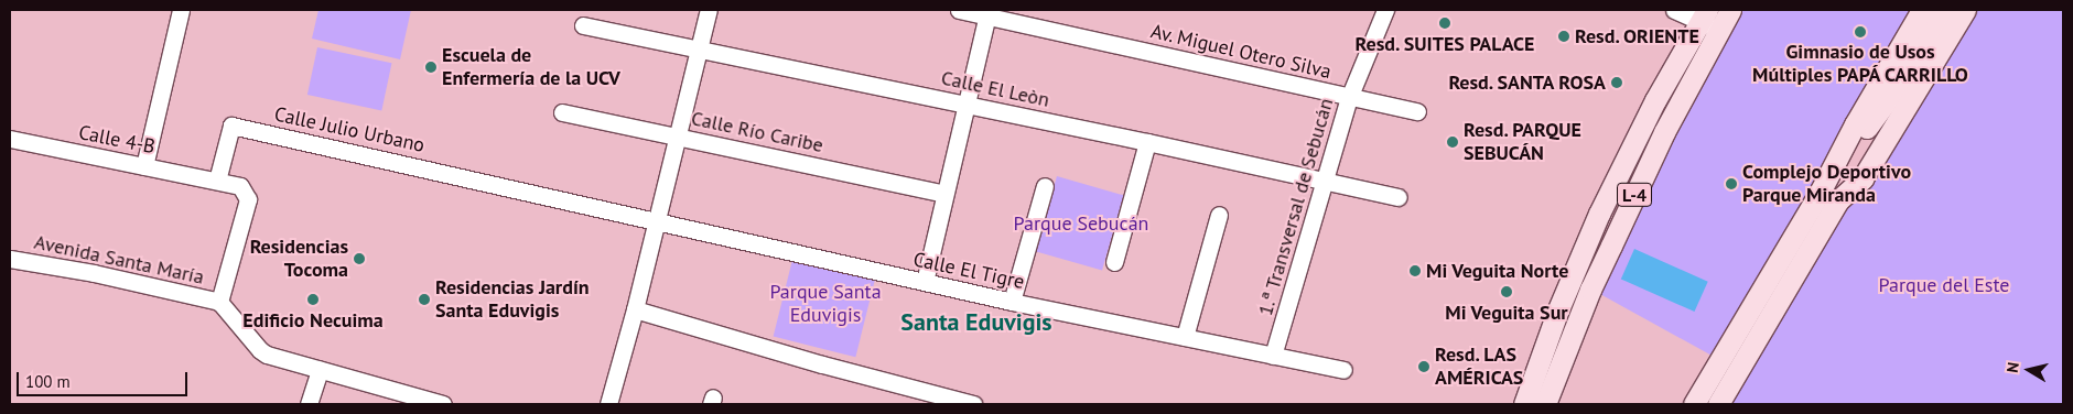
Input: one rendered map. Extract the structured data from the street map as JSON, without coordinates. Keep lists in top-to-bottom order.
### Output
{
  "streets": {
    "main road": ["L-4"],
    "street": [
      "Av. Miguel Otero Silva",
      "Calle El Leòn",
      "Calle Julio Urbano",
      "Calle Río Caribe",
      "Calle 4-B",
      "1.ª Transversal de Sebucán",
      "Avenida Santa María",
      "Calle El Tigre"
    ]
  },
  "crossings": [
    ["Av. Miguel Otero Silva", "1.ª Transversal de Sebucán"],
    ["Calle El Leòn", "1.ª Transversal de Sebucán"],
    ["Calle Julio Urbano", "Calle 4-B"],
    ["Calle Julio Urbano", "Calle El Tigre"],
    ["1.ª Transversal de Sebucán", "Calle El Tigre"]
  ],
  "districts": ["Santa Eduvigis"],
  "parks": ["Parque Sebucán", "Parque del Este", "Parque Santa Eduvigis"],
  "places": [
    "Resd. SUITES PALACE",
    "Gimnasio de Usos Múltiples PAPÁ CARRILLO",
    "Resd. ORIENTE",
    "Escuela de Enfermería de la UCV",
    "Resd. SANTA ROSA",
    "Resd. PARQUE SEBUCÁN",
    "Complejo Deportivo Parque Miranda",
    "Residencias Tocoma",
    "Mi Veguita Norte",
    "Mi Veguita Sur",
    "Edificio Necuima",
    "Residencias Jardín Santa Eduvigis",
    "Resd. LAS AMÉRICAS"
  ],
  "scale_bar": "100 m",
  "north": "left"
}
